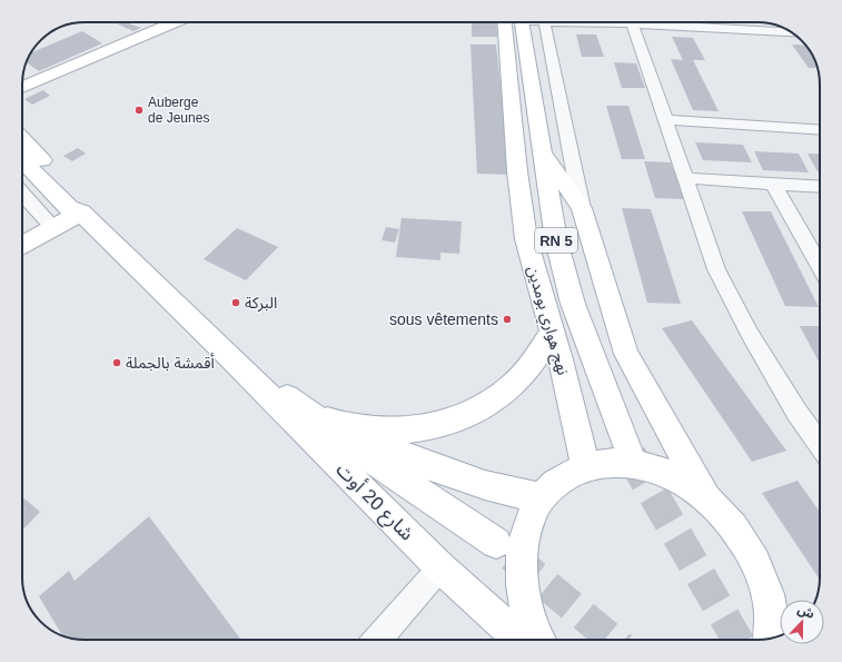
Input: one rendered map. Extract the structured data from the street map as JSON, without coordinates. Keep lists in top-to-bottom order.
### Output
{
  "streets": {
    "main road": ["RN 5", "نهج هواري بومدين", "شارع 20 أوت"]
  },
  "places": [
    "Auberge de Jeunes",
    "البركة",
    "sous vêtements",
    "أقمشة بالجملة"
  ],
  "north": "top"
}
